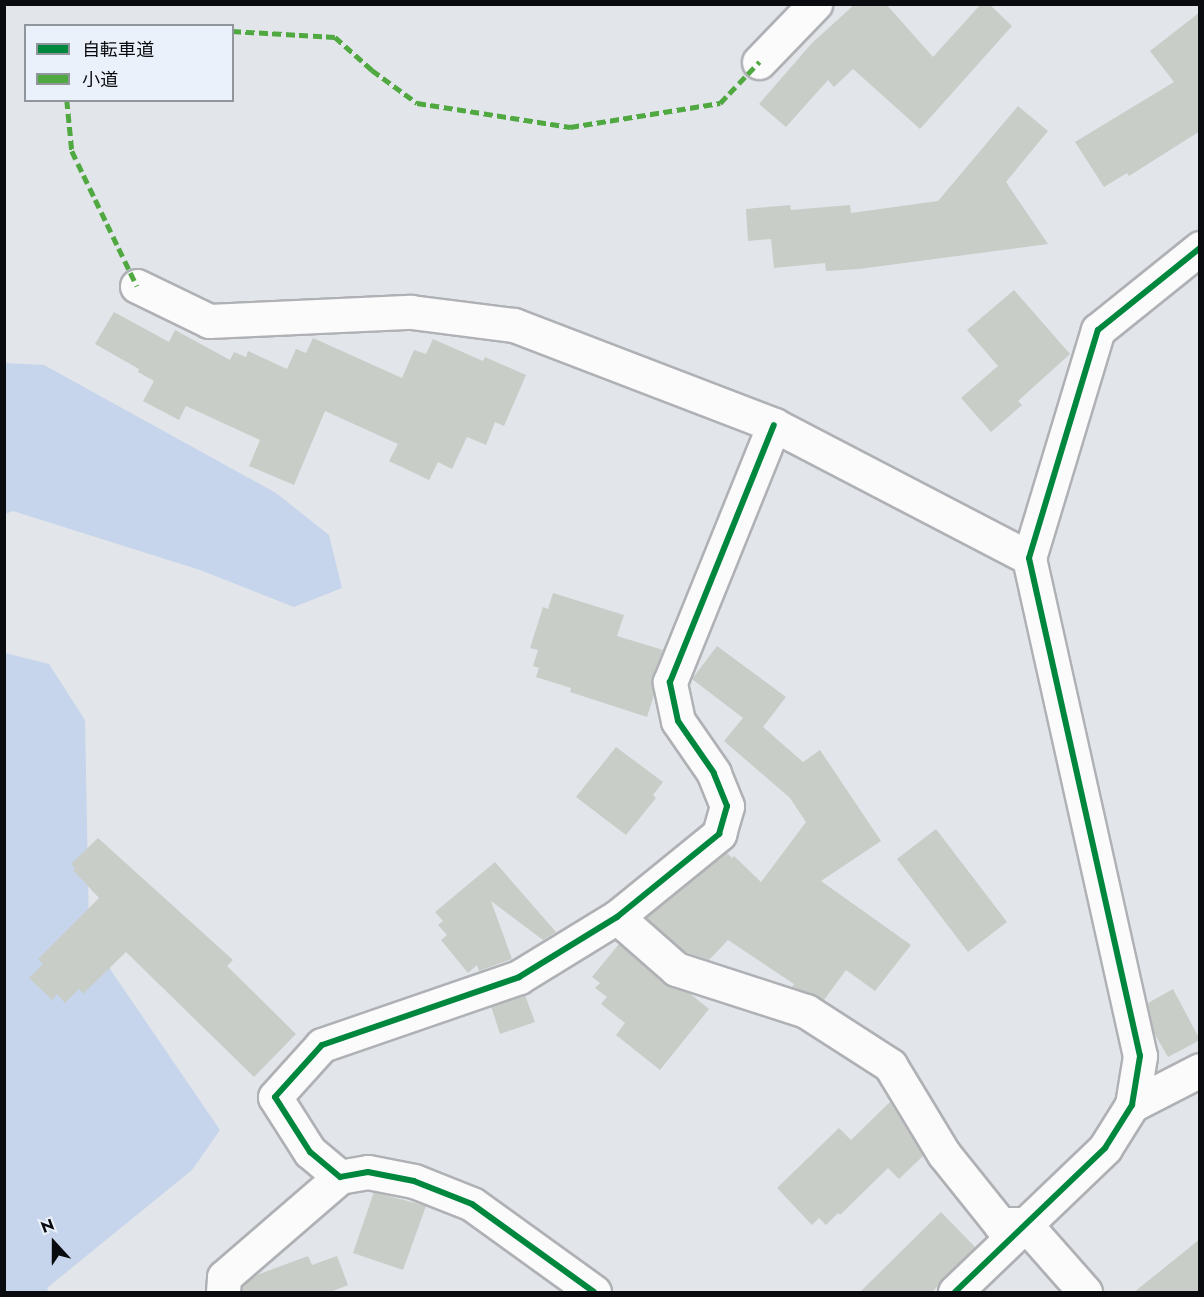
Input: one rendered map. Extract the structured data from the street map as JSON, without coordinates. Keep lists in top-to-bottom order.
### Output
{
  "legend": ["自転車道", "小道"],
  "north": "top"
}
